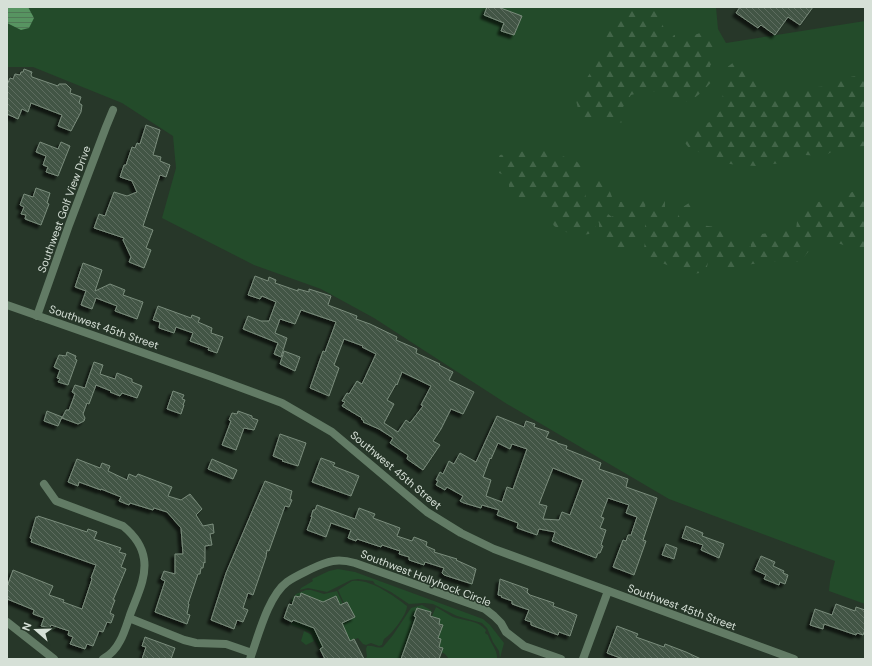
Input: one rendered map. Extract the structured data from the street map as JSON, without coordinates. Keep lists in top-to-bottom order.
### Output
{
  "streets": {
    "street": ["Southwest Golf View Drive", "Southwest 45th Street", "Southwest Hollyhock Circle"]
  },
  "crossings": [
    ["Southwest Golf View Drive", "Southwest 45th Street"]
  ],
  "north": "left"
}
